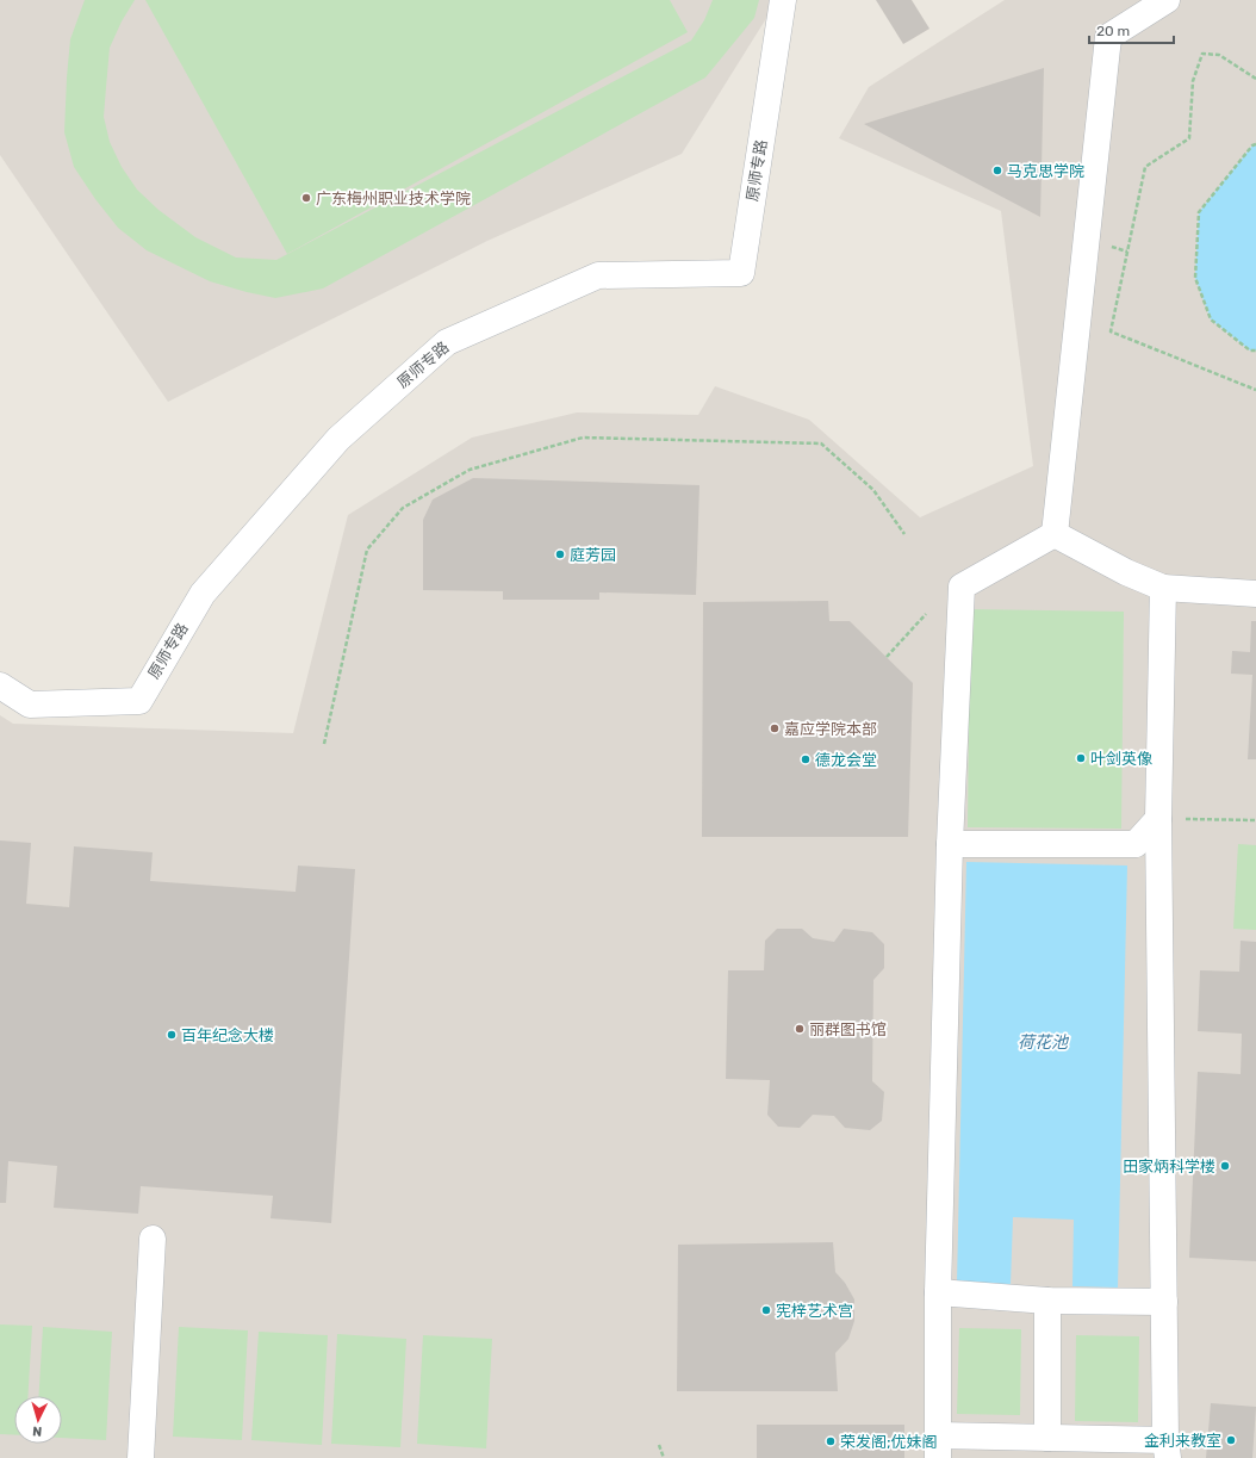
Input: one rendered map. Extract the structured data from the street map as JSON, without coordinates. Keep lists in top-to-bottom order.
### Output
{
  "streets": {
    "street": ["原师专路"]
  },
  "water": ["荷花池"],
  "places": [
    "马克思学院",
    "广东梅州职业技术学院",
    "庭芳园",
    "嘉应学院本部",
    "叶剑英像",
    "德龙会堂",
    "丽群图书馆",
    "百年纪念大楼",
    "田家炳科学楼",
    "宪梓艺术宫",
    "金利来教室",
    "荣发阁;优妹阁"
  ],
  "scale_bar": "20 m",
  "north": "bottom"
}
